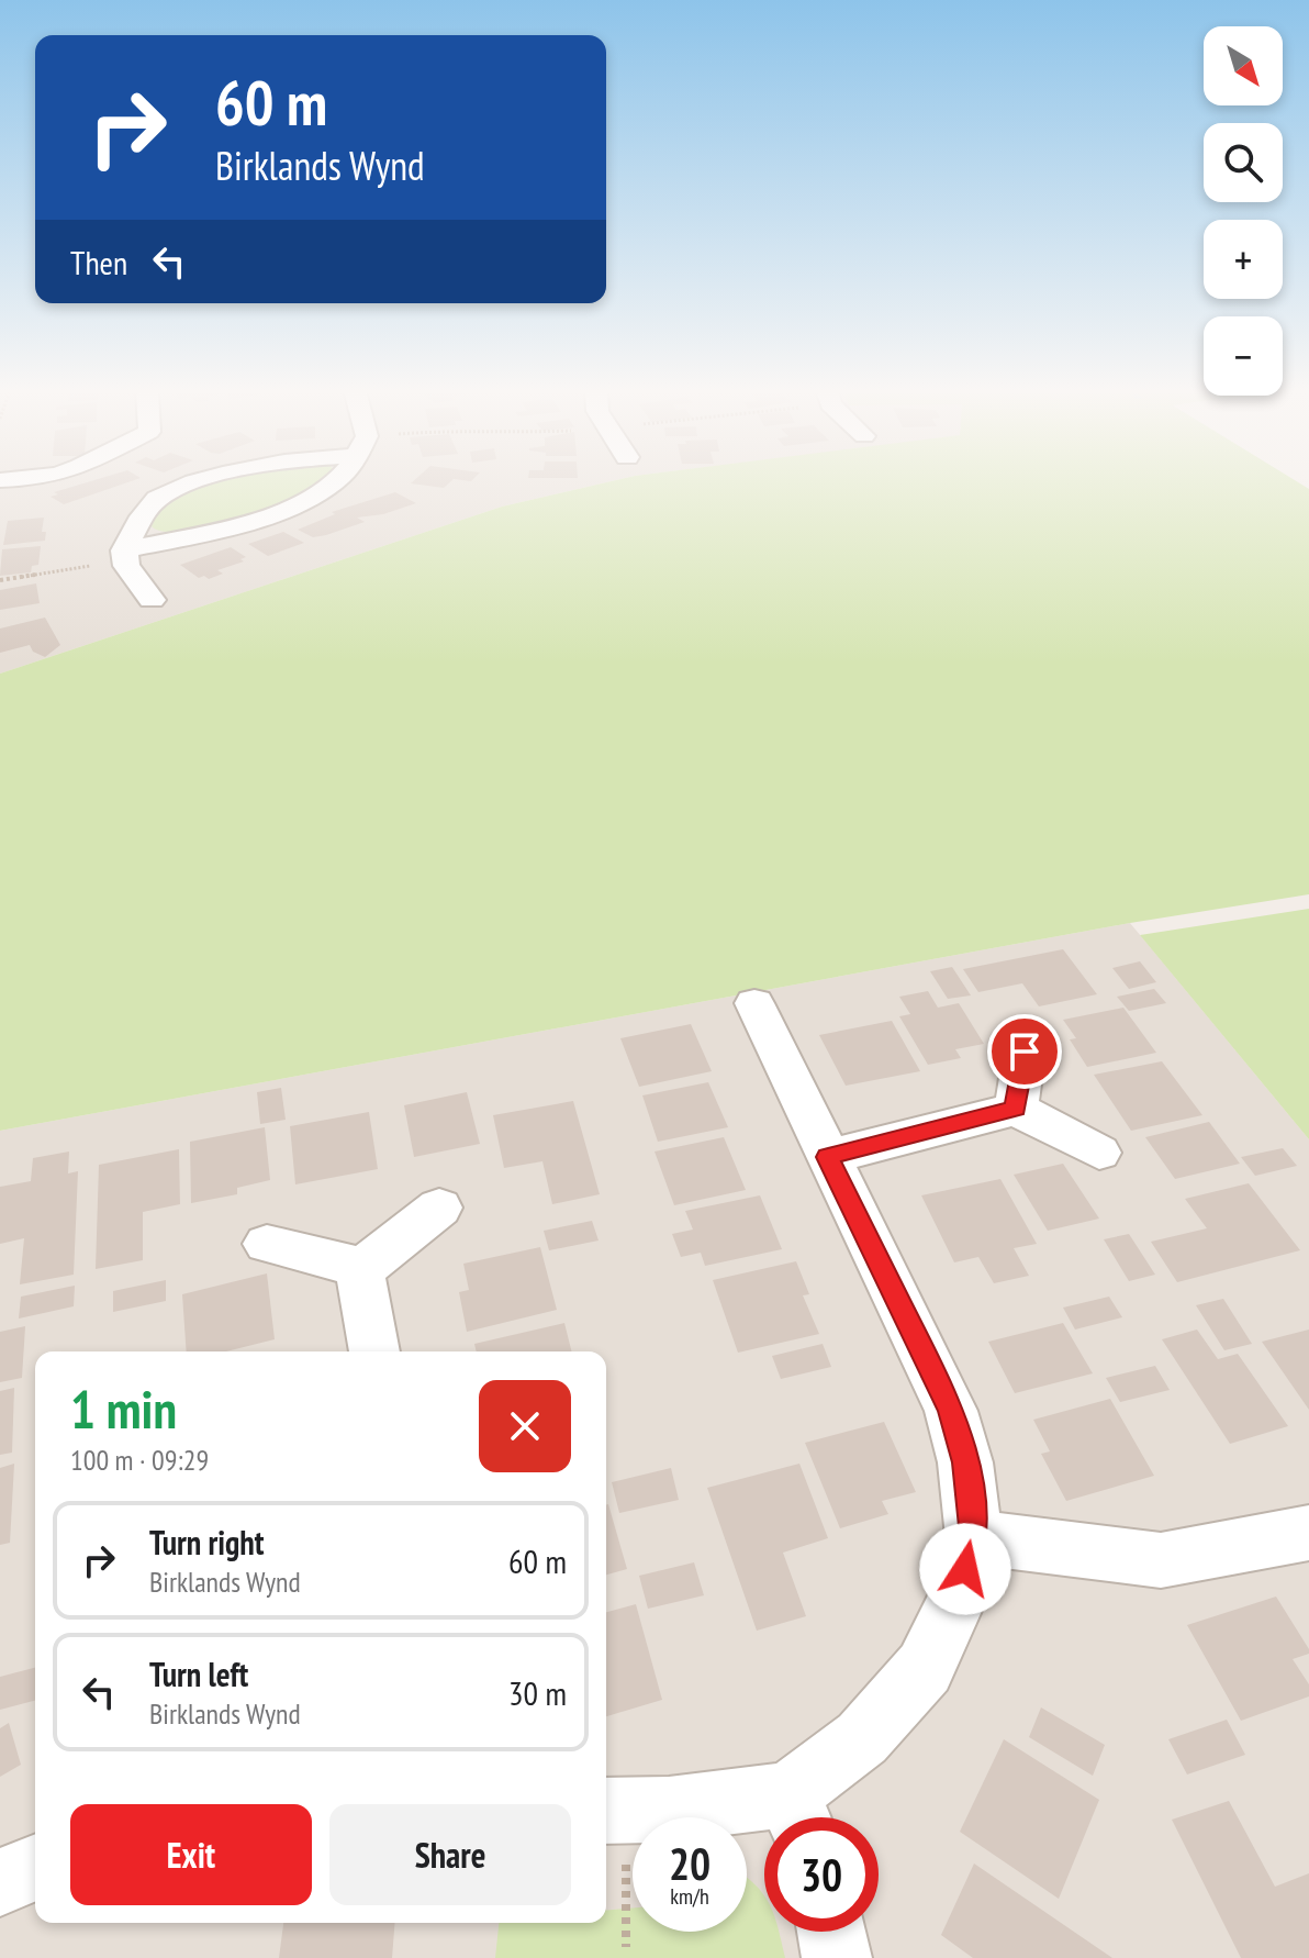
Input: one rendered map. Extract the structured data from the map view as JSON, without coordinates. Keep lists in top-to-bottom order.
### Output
{
  "north": "bottom right",
  "page": {
    "map_buttons": ["+", "−"],
    "turn": ["60 m", "Birklands Wynd"],
    "then": "Then",
    "heading": ["1 min", "100 m · 09:29"],
    "list": [
      {
        "name": "Turn right",
        "note": "Birklands Wynd",
        "value": "60 m"
      },
      {
        "name": "Turn left",
        "note": "Birklands Wynd",
        "value": "30 m"
      }
    ],
    "buttons": ["Exit", "Share"],
    "speed": "20 km/h",
    "limit": "30"
  }
}
